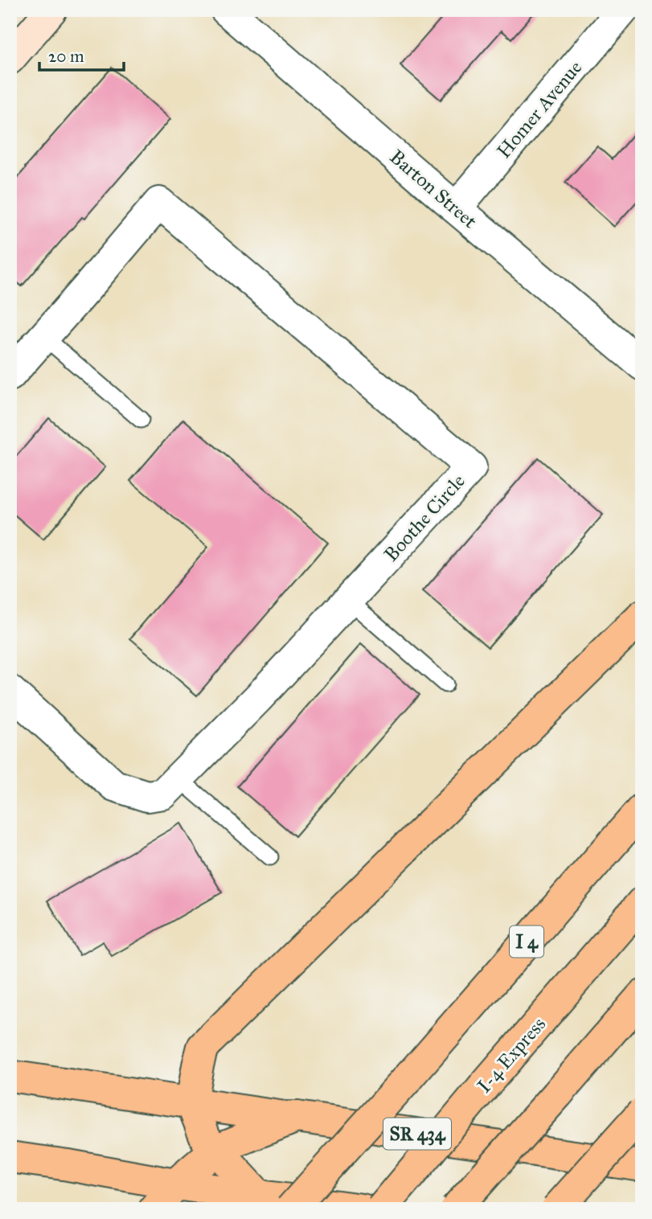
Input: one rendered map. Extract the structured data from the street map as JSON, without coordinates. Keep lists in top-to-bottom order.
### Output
{
  "streets": {
    "main road": ["I 4", "I-4 Express", "SR 434"],
    "street": ["Homer Avenue", "Barton Street", "Boothe Circle"]
  },
  "crossings": [
    ["Homer Avenue", "Barton Street"]
  ],
  "scale_bar": "20 m"
}
